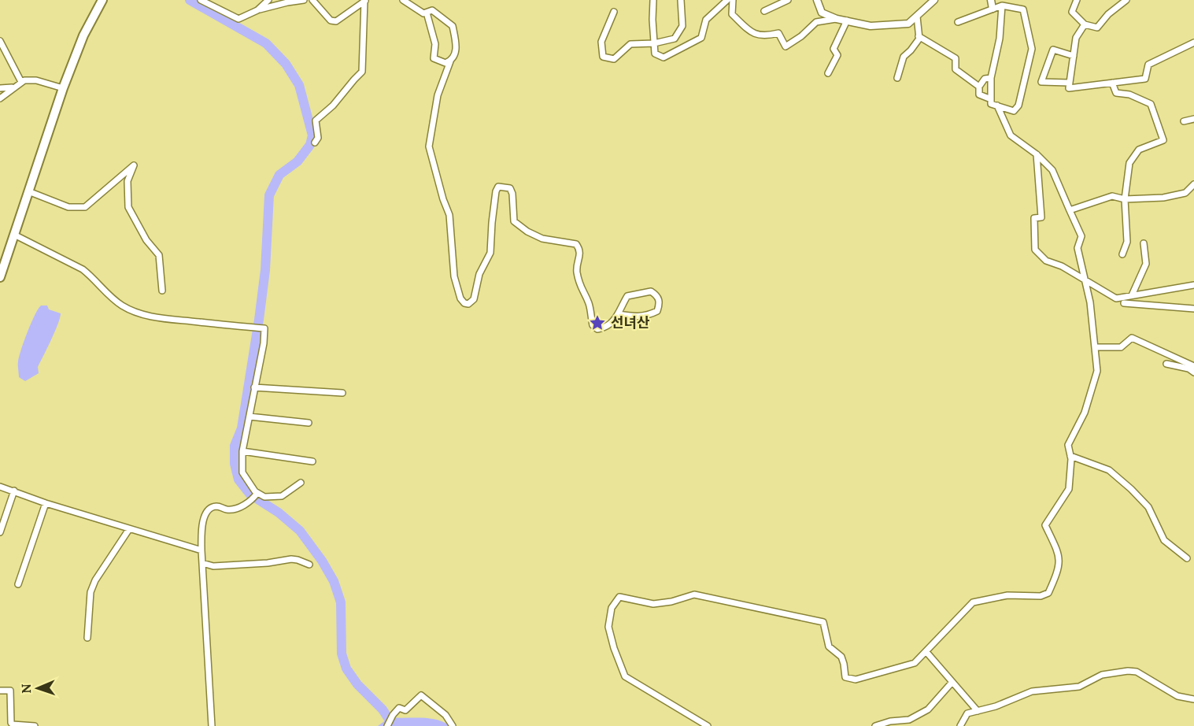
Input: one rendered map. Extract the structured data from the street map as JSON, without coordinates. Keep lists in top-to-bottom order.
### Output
{
  "places": {
    "place": ["선녀산"]
  },
  "north": "left"
}
